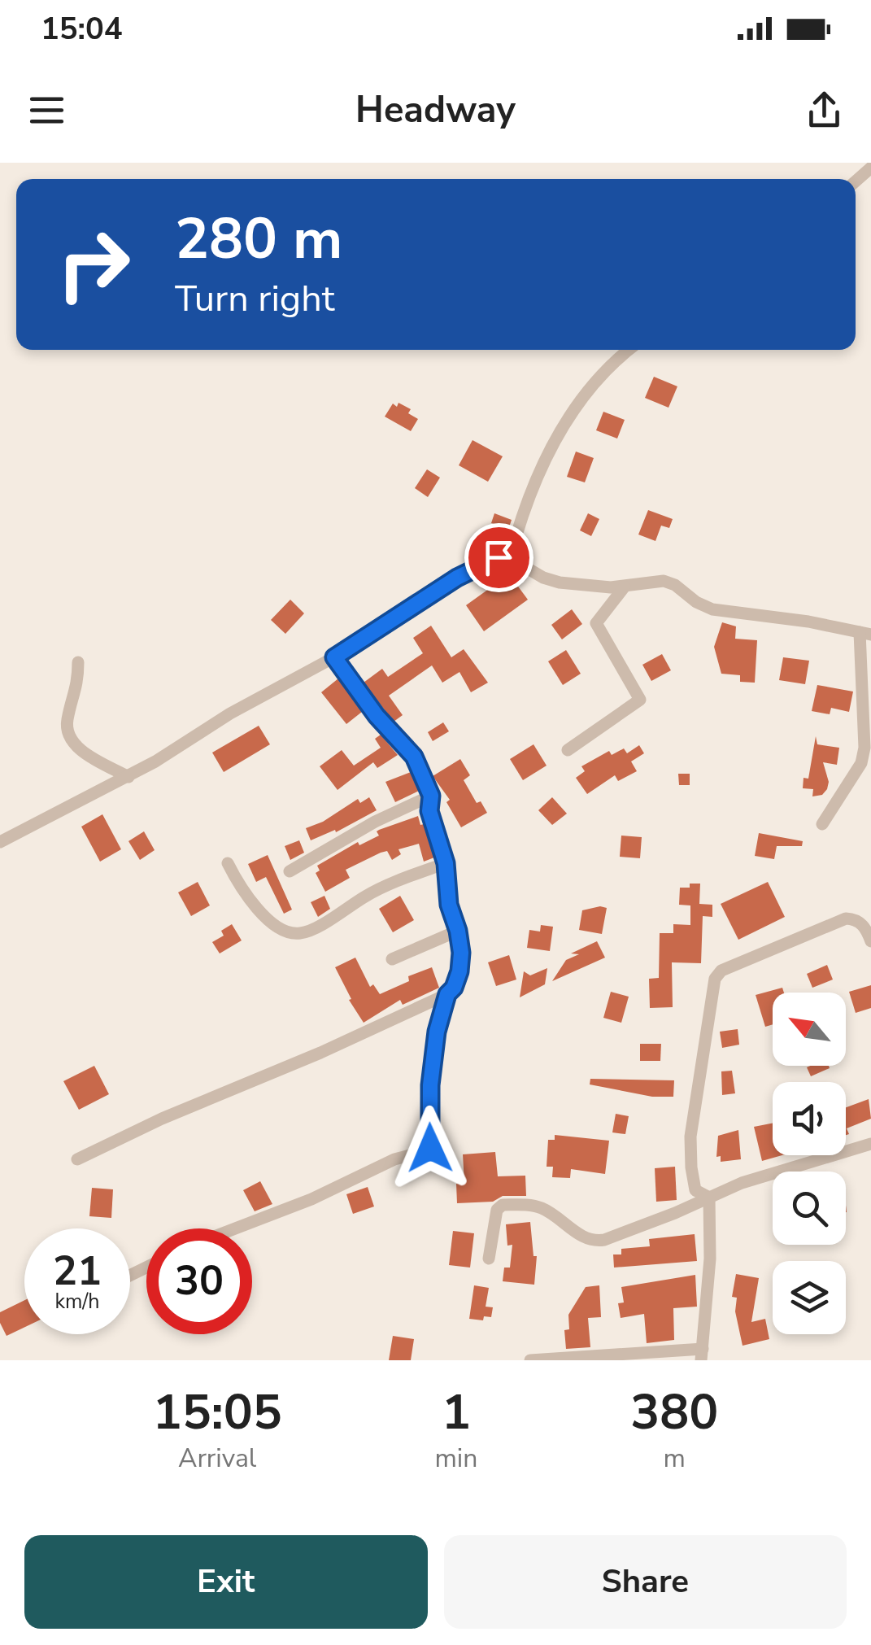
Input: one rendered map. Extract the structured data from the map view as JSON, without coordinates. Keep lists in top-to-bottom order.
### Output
{
  "north": "top left",
  "page": {
    "status": "15:04",
    "header": "Headway",
    "turn": ["280 m", "Turn right"],
    "speed": "21 km/h",
    "limit": "30",
    "eta": [
      "15:05",
      "Arrival",
      "1",
      "min",
      "380",
      "m"
    ],
    "buttons": ["Exit", "Share"]
  }
}
